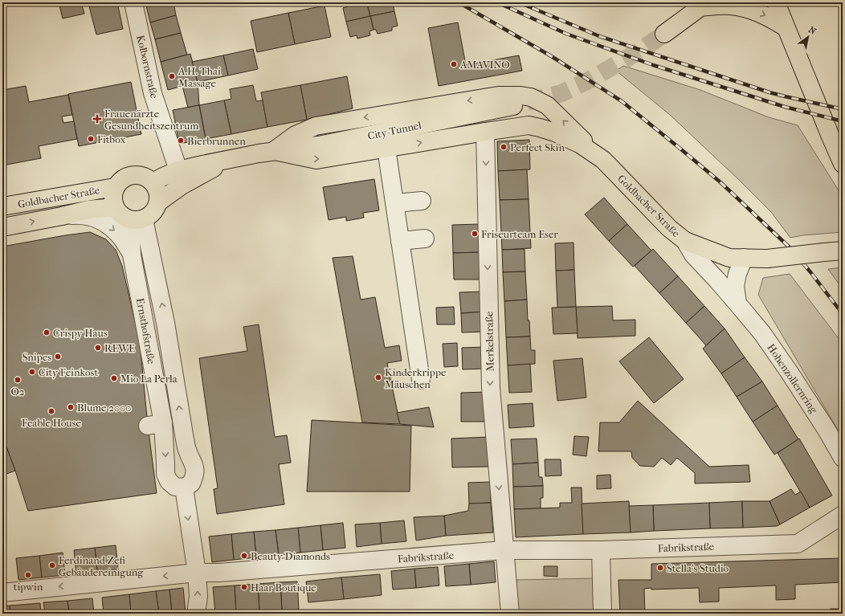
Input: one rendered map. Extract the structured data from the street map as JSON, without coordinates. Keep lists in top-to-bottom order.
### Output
{
  "streets": {
    "main road": ["City-Tunnel", "Goldbacher Straße"],
    "street": [
      "Kolbornstraße",
      "Ernsthofstraße",
      "Merkelstraße",
      "Hohenzollernring",
      "Fabrikstraße"
    ]
  },
  "crossings": [
    ["City-Tunnel", "Goldbacher Straße"],
    ["Goldbacher Straße", "Ernsthofstraße"],
    ["Goldbacher Straße", "Merkelstraße"],
    ["Goldbacher Straße", "Hohenzollernring"],
    ["Merkelstraße", "Fabrikstraße"]
  ],
  "places": {
    "other": [
      "AMAVINO",
      "A.H. Thai Massage",
      "Fitbox",
      "Bierbrunnen",
      "Perfect Skin",
      "Friseurteam Eser",
      "Crispy Haus",
      "REWE",
      "Snipes",
      "City Feinkost",
      "Kinderkrippe Mäuschen",
      "Mio La Perla",
      "O2",
      "Blume 2000",
      "Feable House",
      "Beauty Diamonds",
      "Ferdinand Zefi Gebäudereinigung",
      "Stella's Studio",
      "tipwin",
      "Haar Boutique"
    ],
    "health": ["Frauenärzte Gesundheitszentrum"]
  },
  "north": "top right"
}
